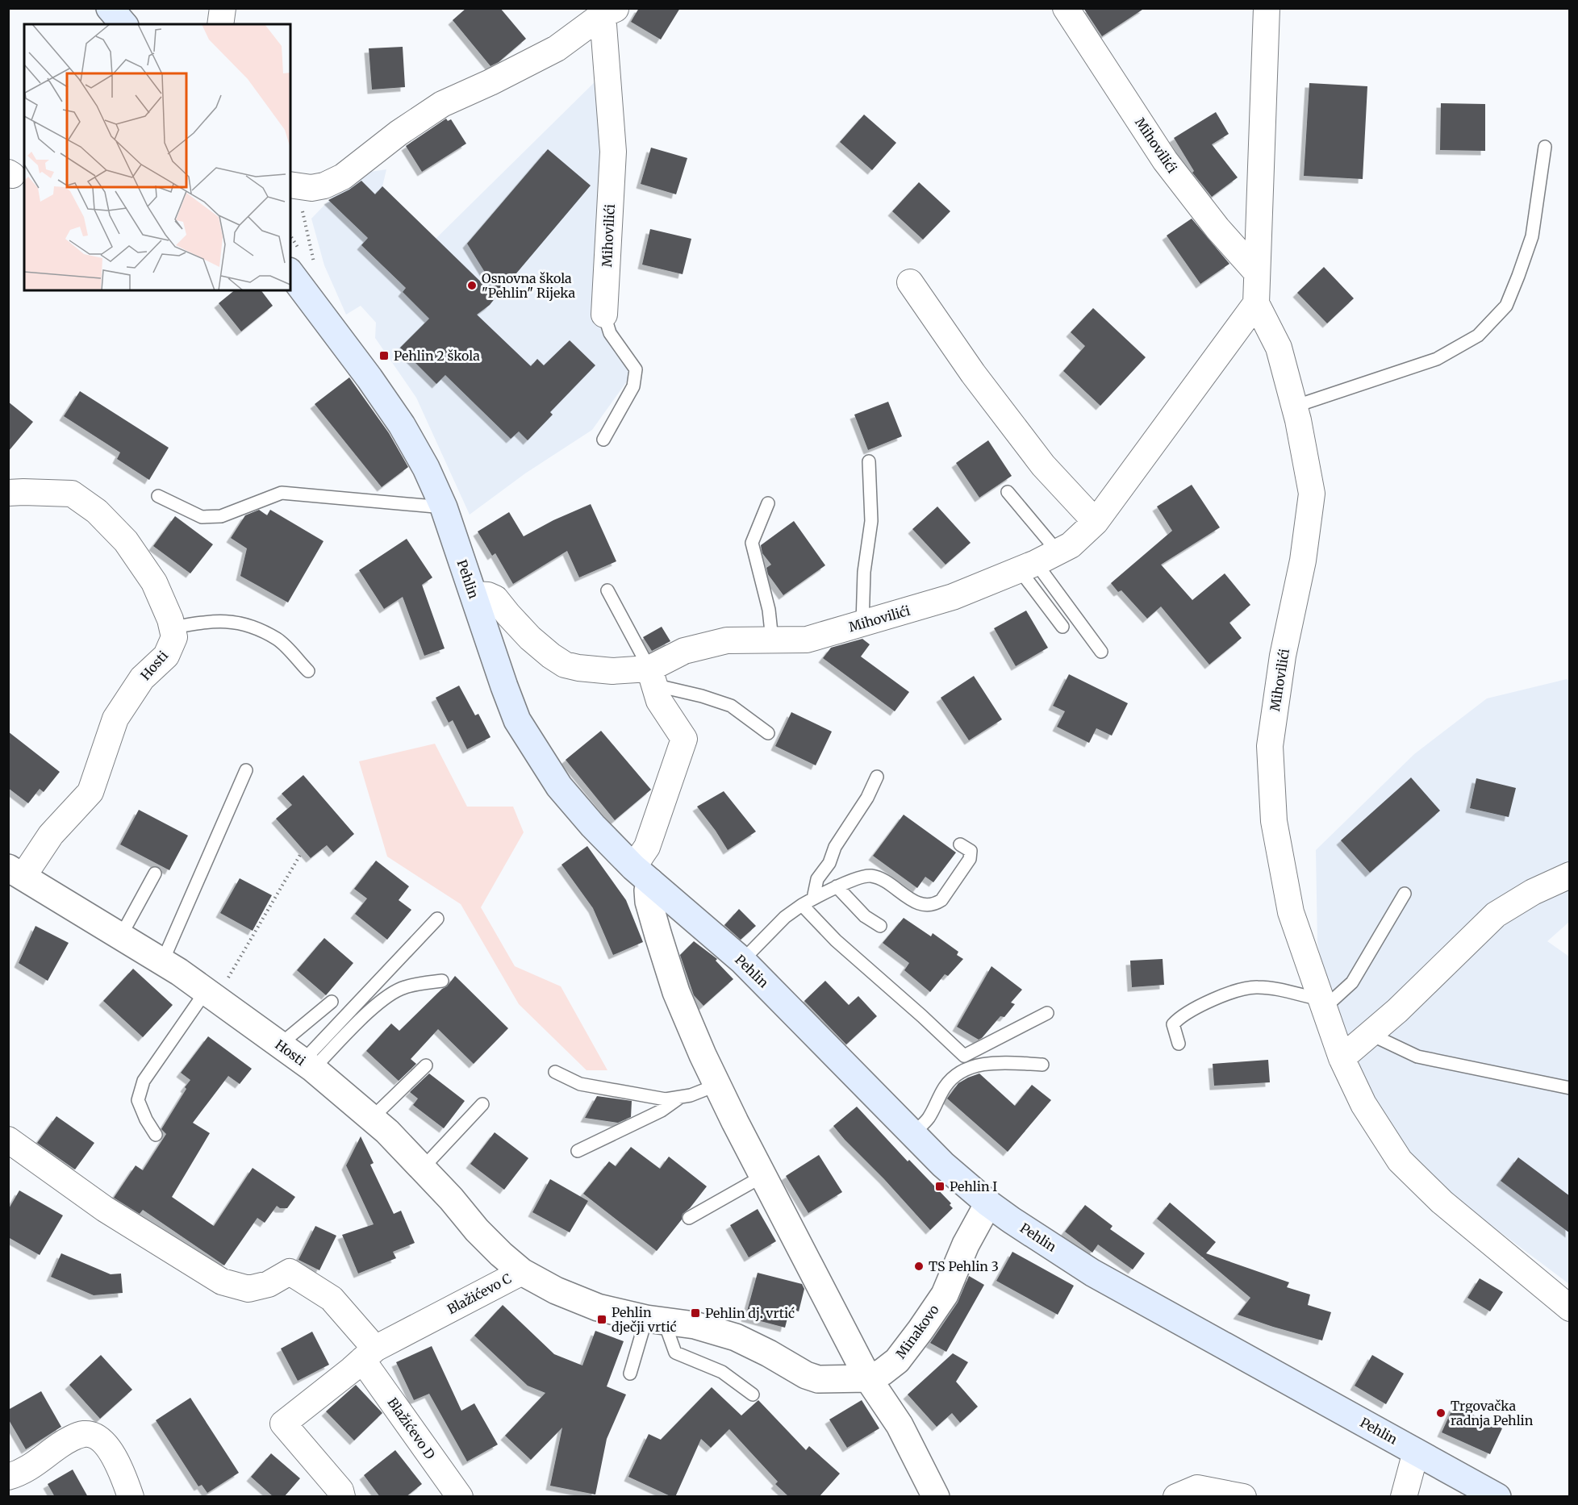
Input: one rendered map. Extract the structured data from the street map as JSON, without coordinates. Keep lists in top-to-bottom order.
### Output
{
  "streets": {
    "main road": ["Pehlin"],
    "street": [
      "Mihovilići",
      "Hosti",
      "Blažićevo C",
      "Minakovo",
      "Blažićevo D"
    ]
  },
  "crossings": [
    ["Mihovilići", "Pehlin"],
    ["Pehlin", "Minakovo"],
    ["Hosti", "Blažićevo C"],
    ["Blažićevo C", "Minakovo"],
    ["Blažićevo C", "Blažićevo D"]
  ],
  "places": {
    "other": ["Osnovna škola \"Pehlin\" Rijeka", "TS Pehlin 3", "Trgovačka radnja Pehlin"],
    "transit": [
      "Pehlin 2 škola",
      "Pehlin I",
      "Pehlin dj. vrtić",
      "Pehlin dječji vrtić"
    ]
  }
}
